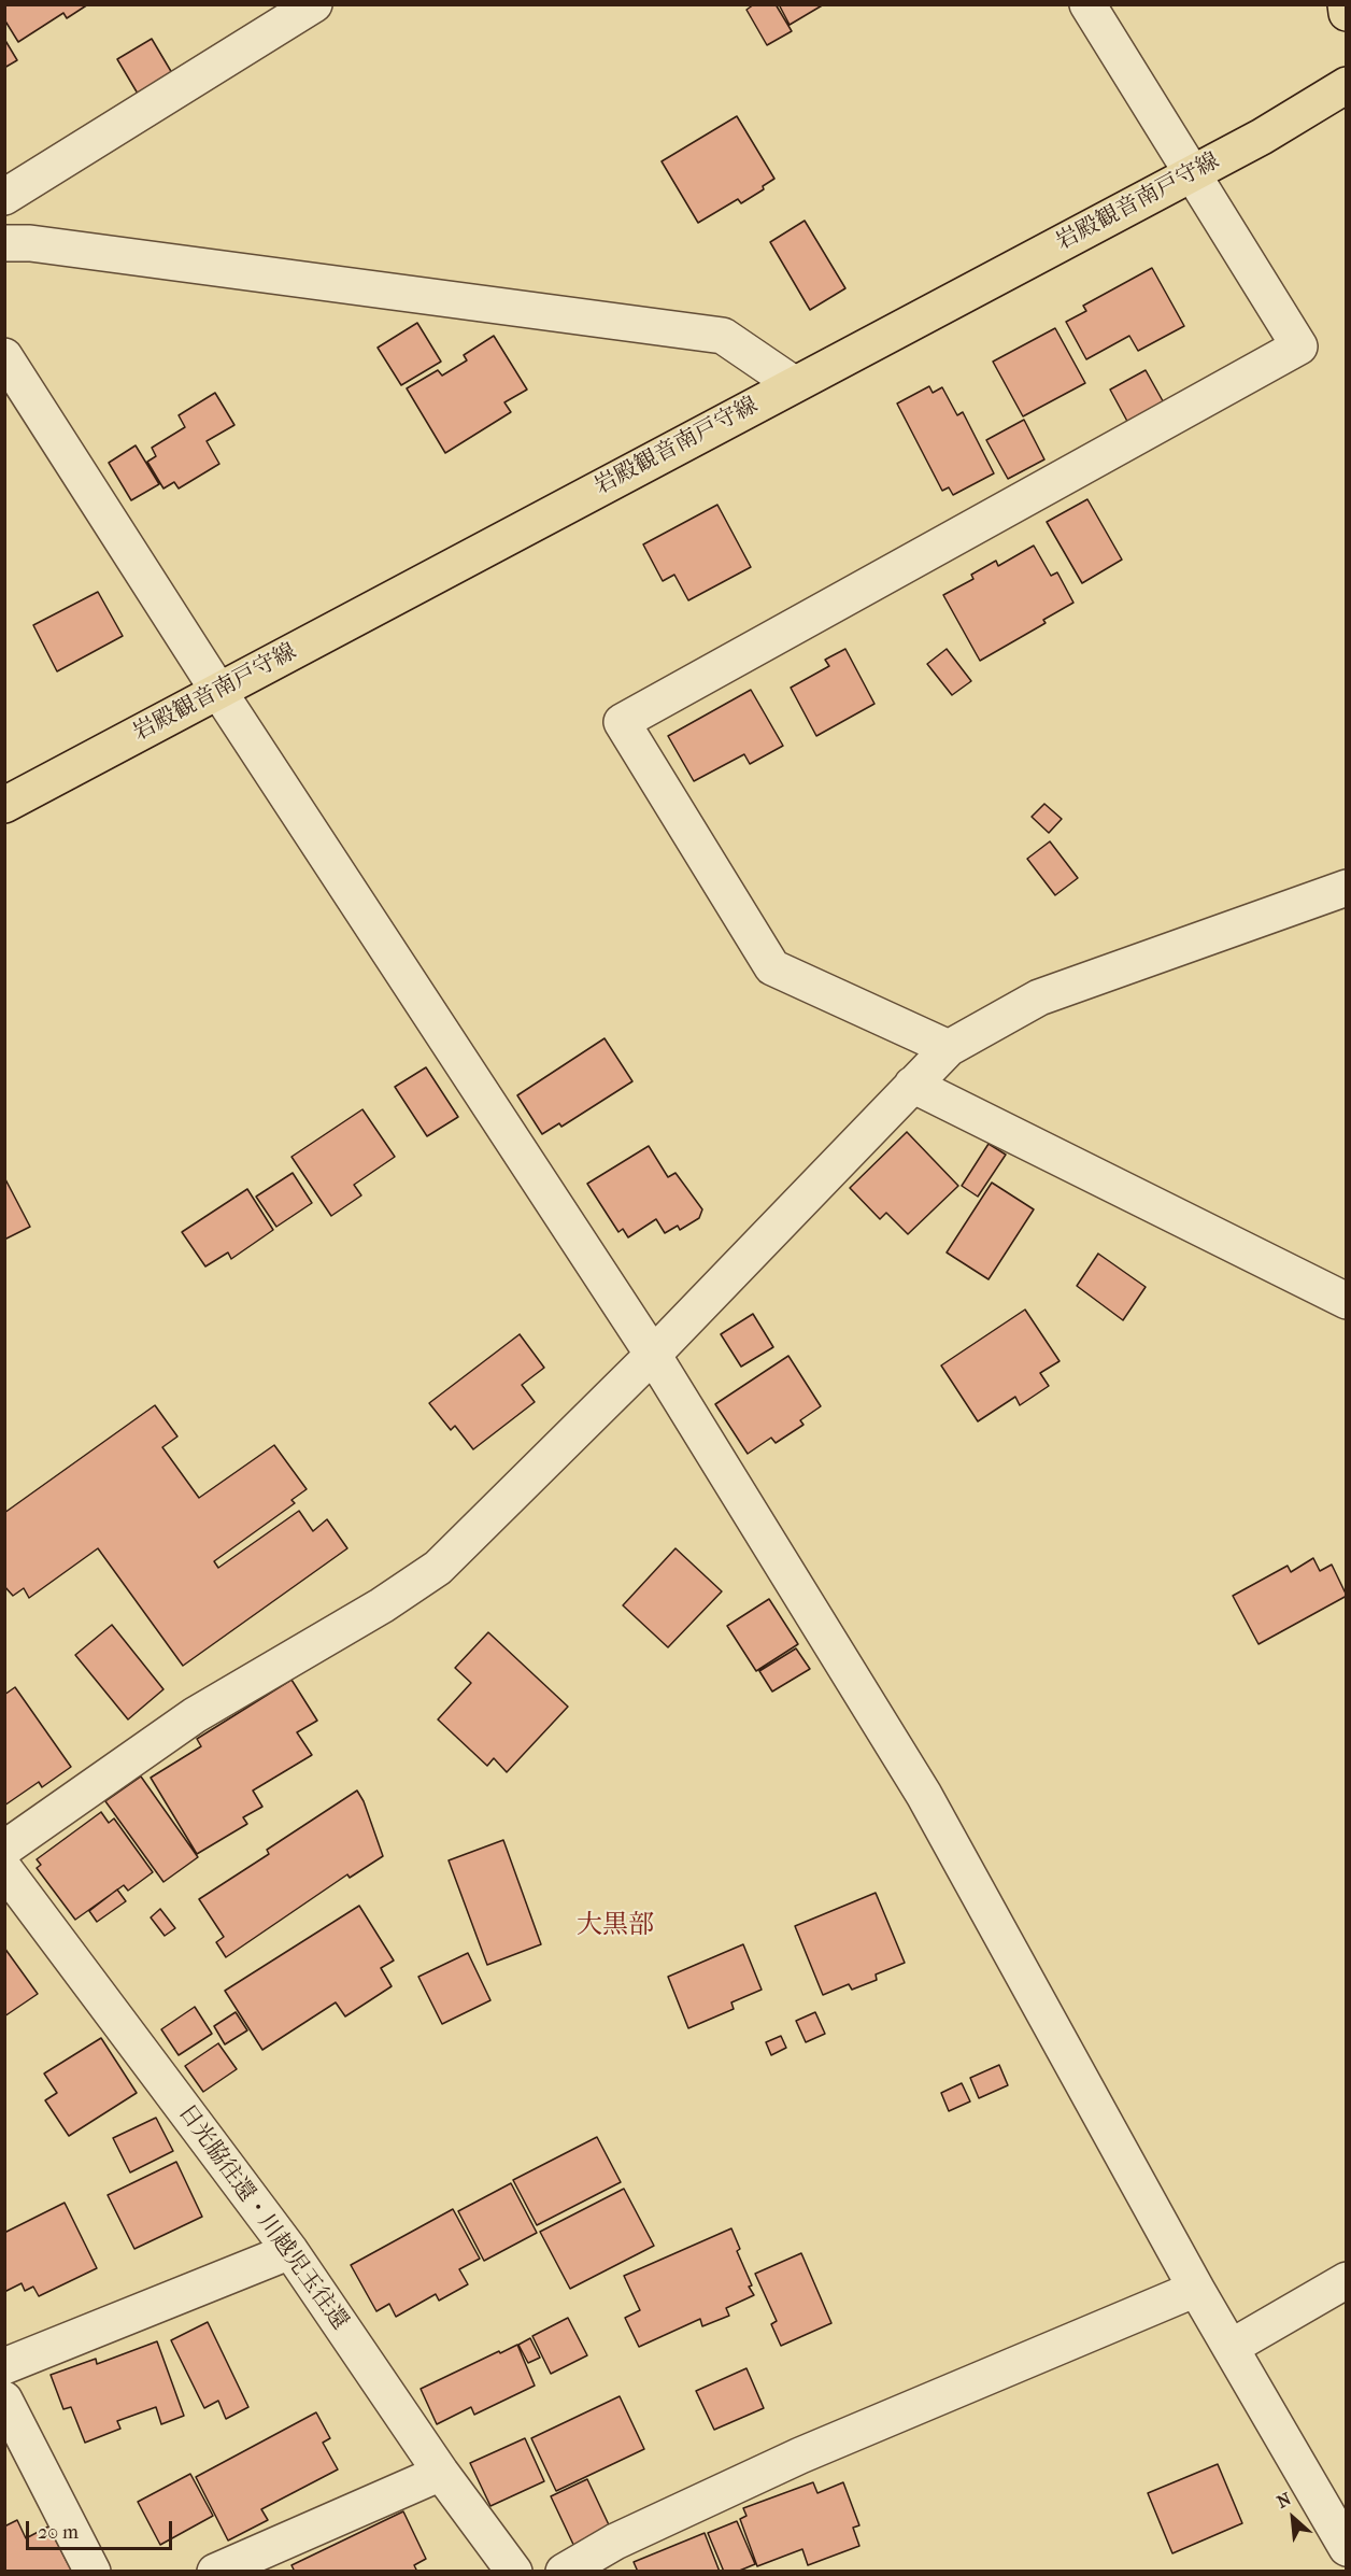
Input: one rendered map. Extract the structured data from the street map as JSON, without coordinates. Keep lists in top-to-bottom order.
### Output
{
  "streets": {
    "main road": ["岩殿観音南戸守線"],
    "street": ["日光脇往還・川越児玉往還"]
  },
  "districts": ["大黒部"],
  "scale_bar": "20 m",
  "north": "top left"
}
